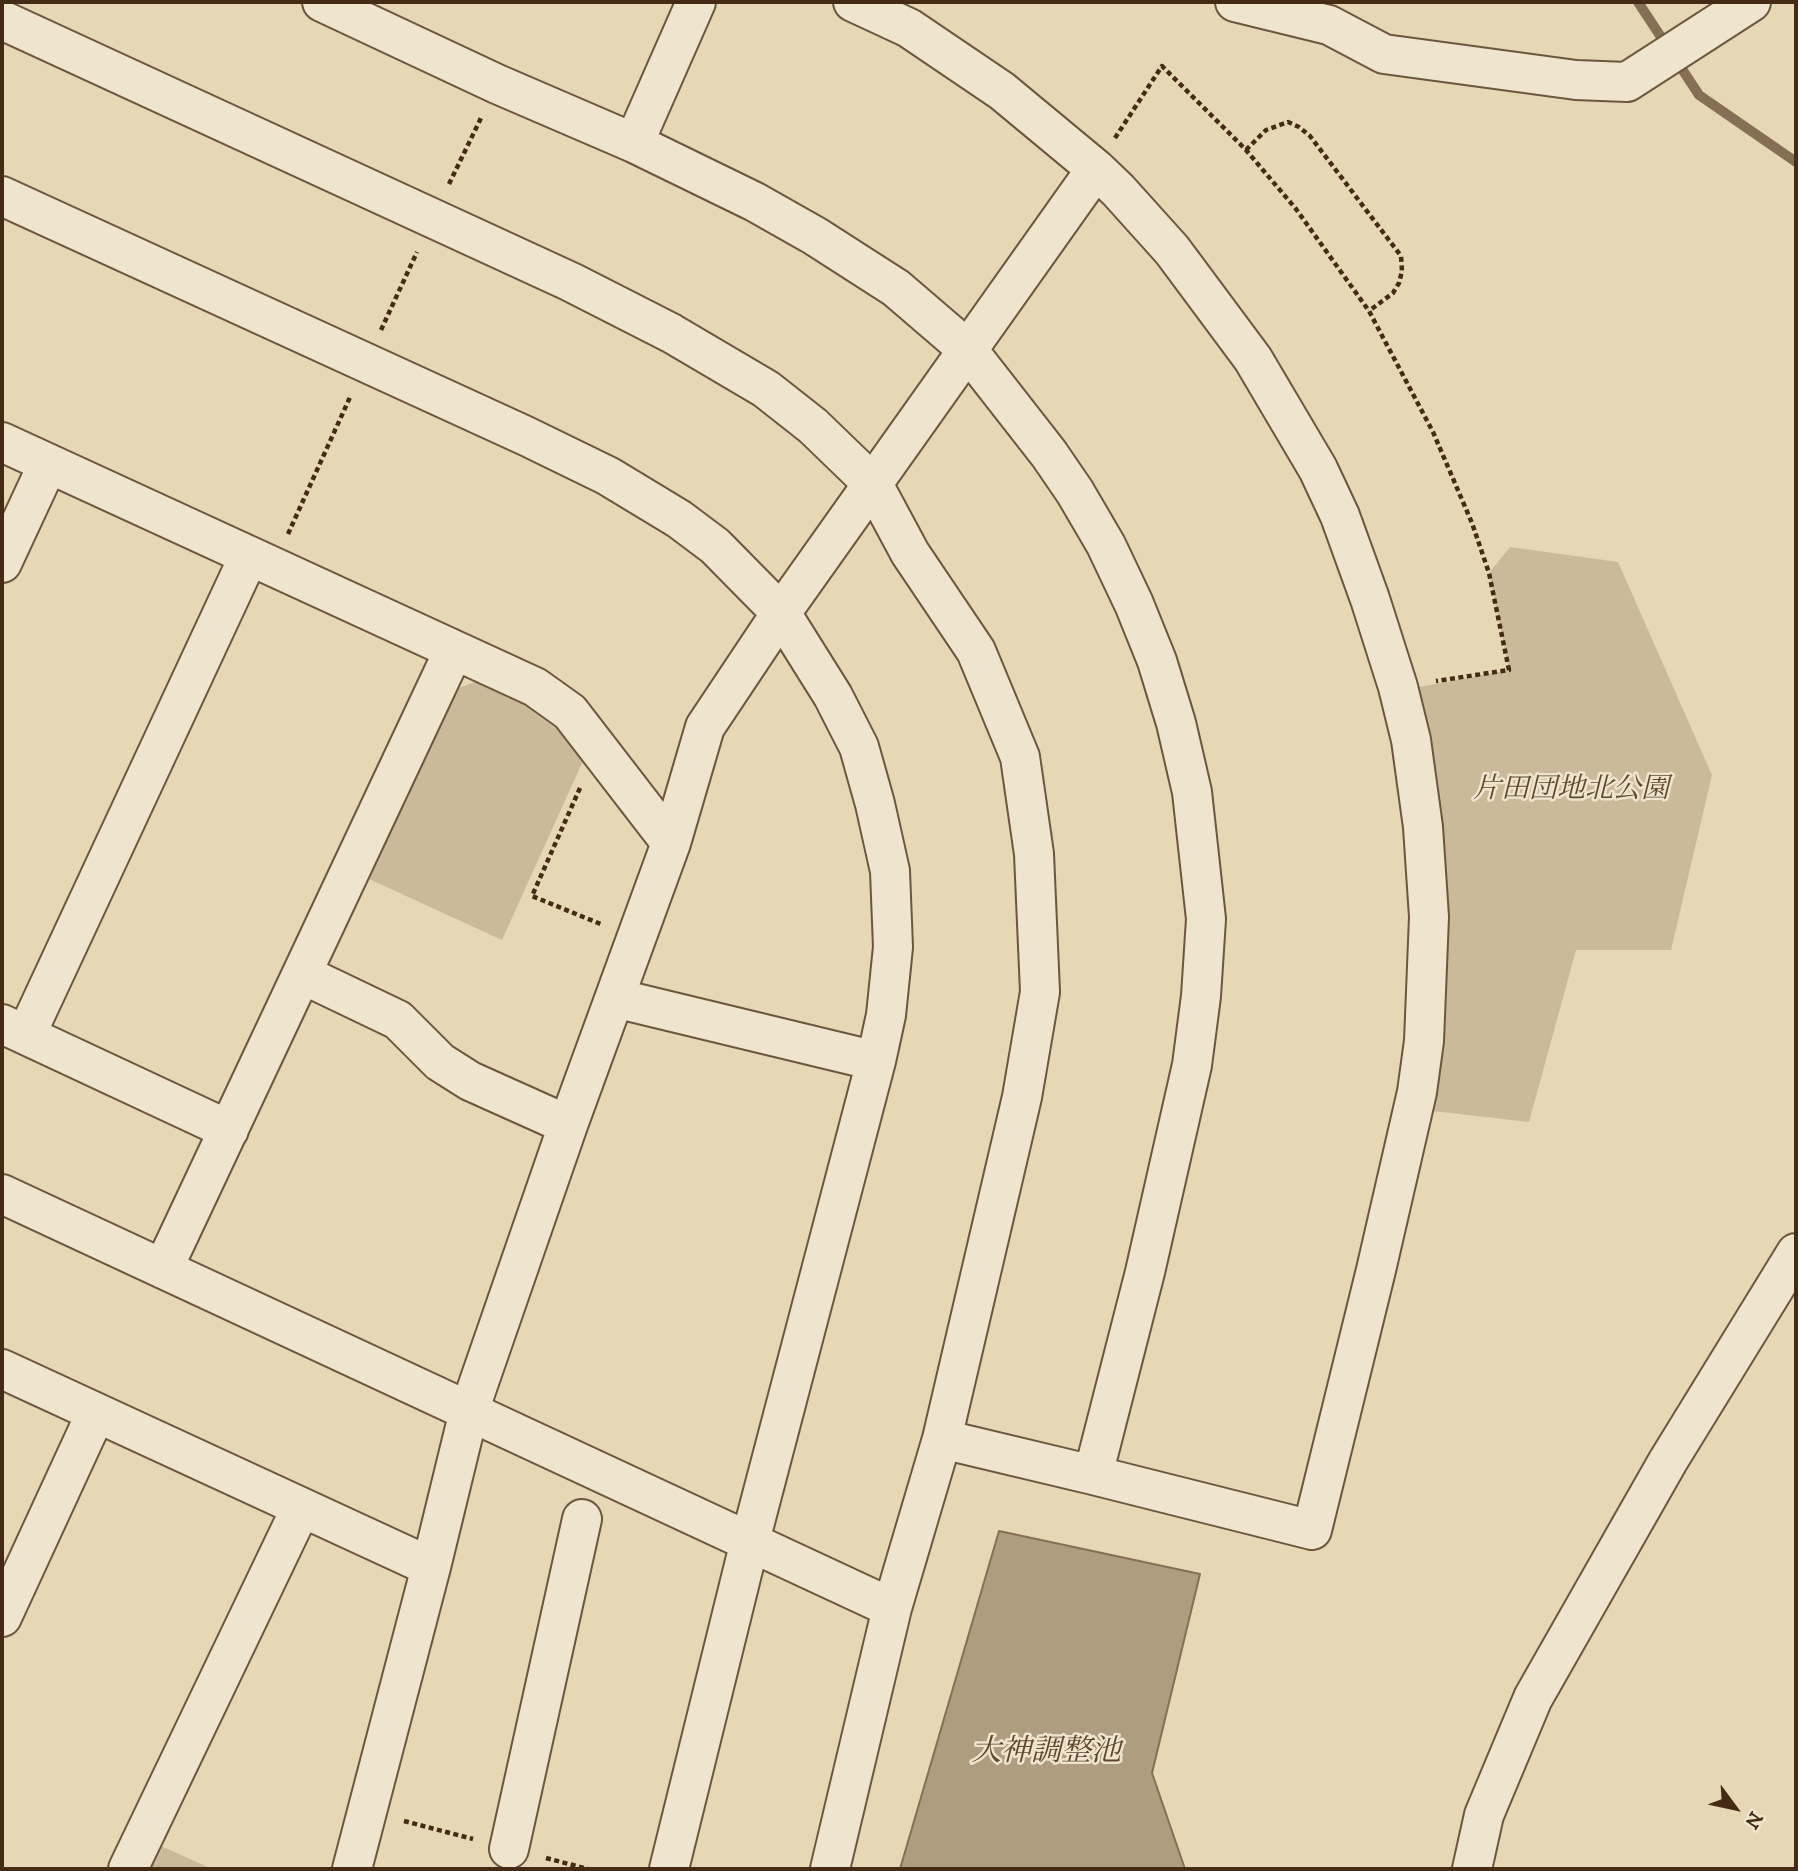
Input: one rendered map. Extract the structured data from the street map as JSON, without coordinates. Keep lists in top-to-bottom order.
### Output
{
  "water": ["大神調整池"],
  "parks": ["片田団地北公園"],
  "north": "bottom right"
}
